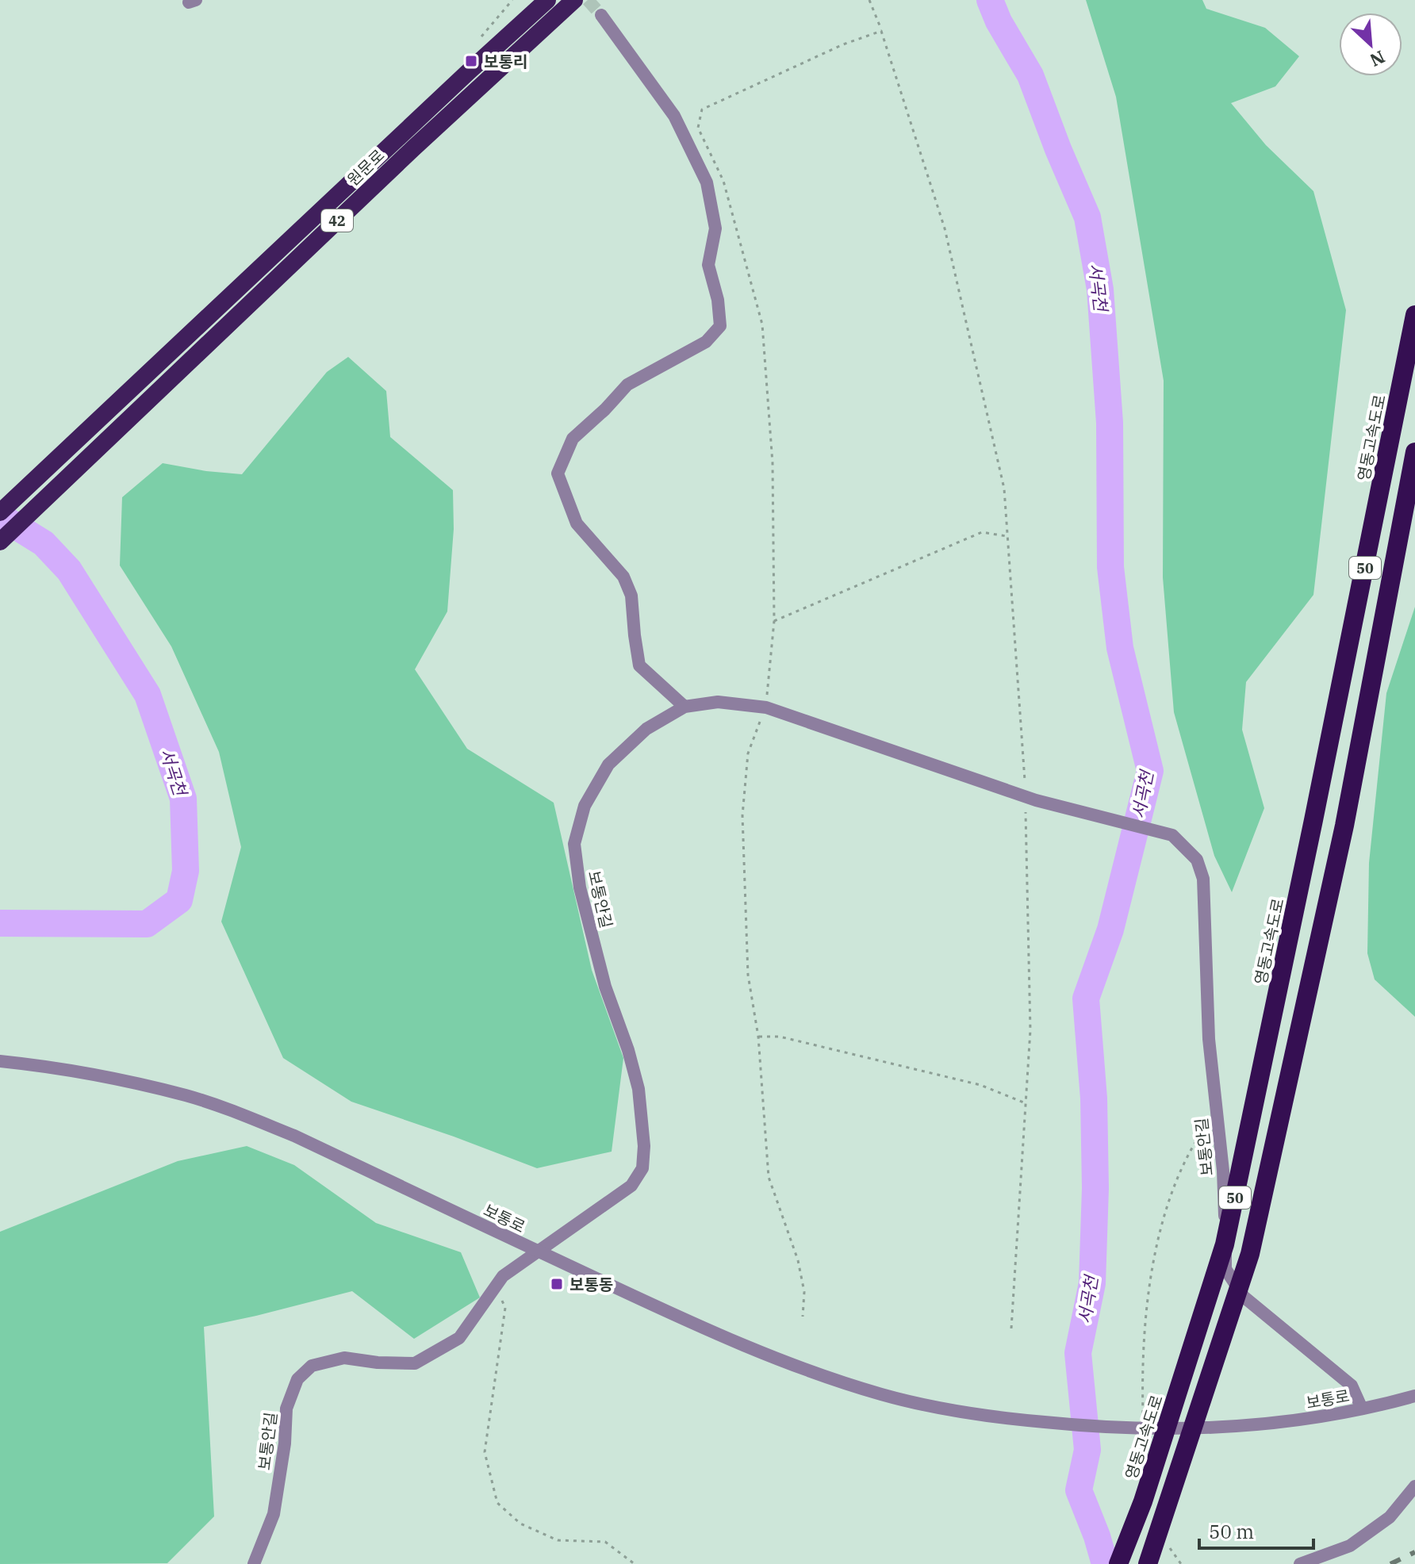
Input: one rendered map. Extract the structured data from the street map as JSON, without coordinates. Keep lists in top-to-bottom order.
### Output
{
  "streets": {
    "highway": [
      "원문로",
      "42",
      "영동고속도로",
      "50"
    ],
    "street": ["보통안길", "보통로"]
  },
  "crossings": [
    ["보통안길", "보통로"]
  ],
  "water": ["서곡천"],
  "places": {
    "transit": ["보통리", "보통동"]
  },
  "scale_bar": "50 m",
  "north": "bottom right"
}
